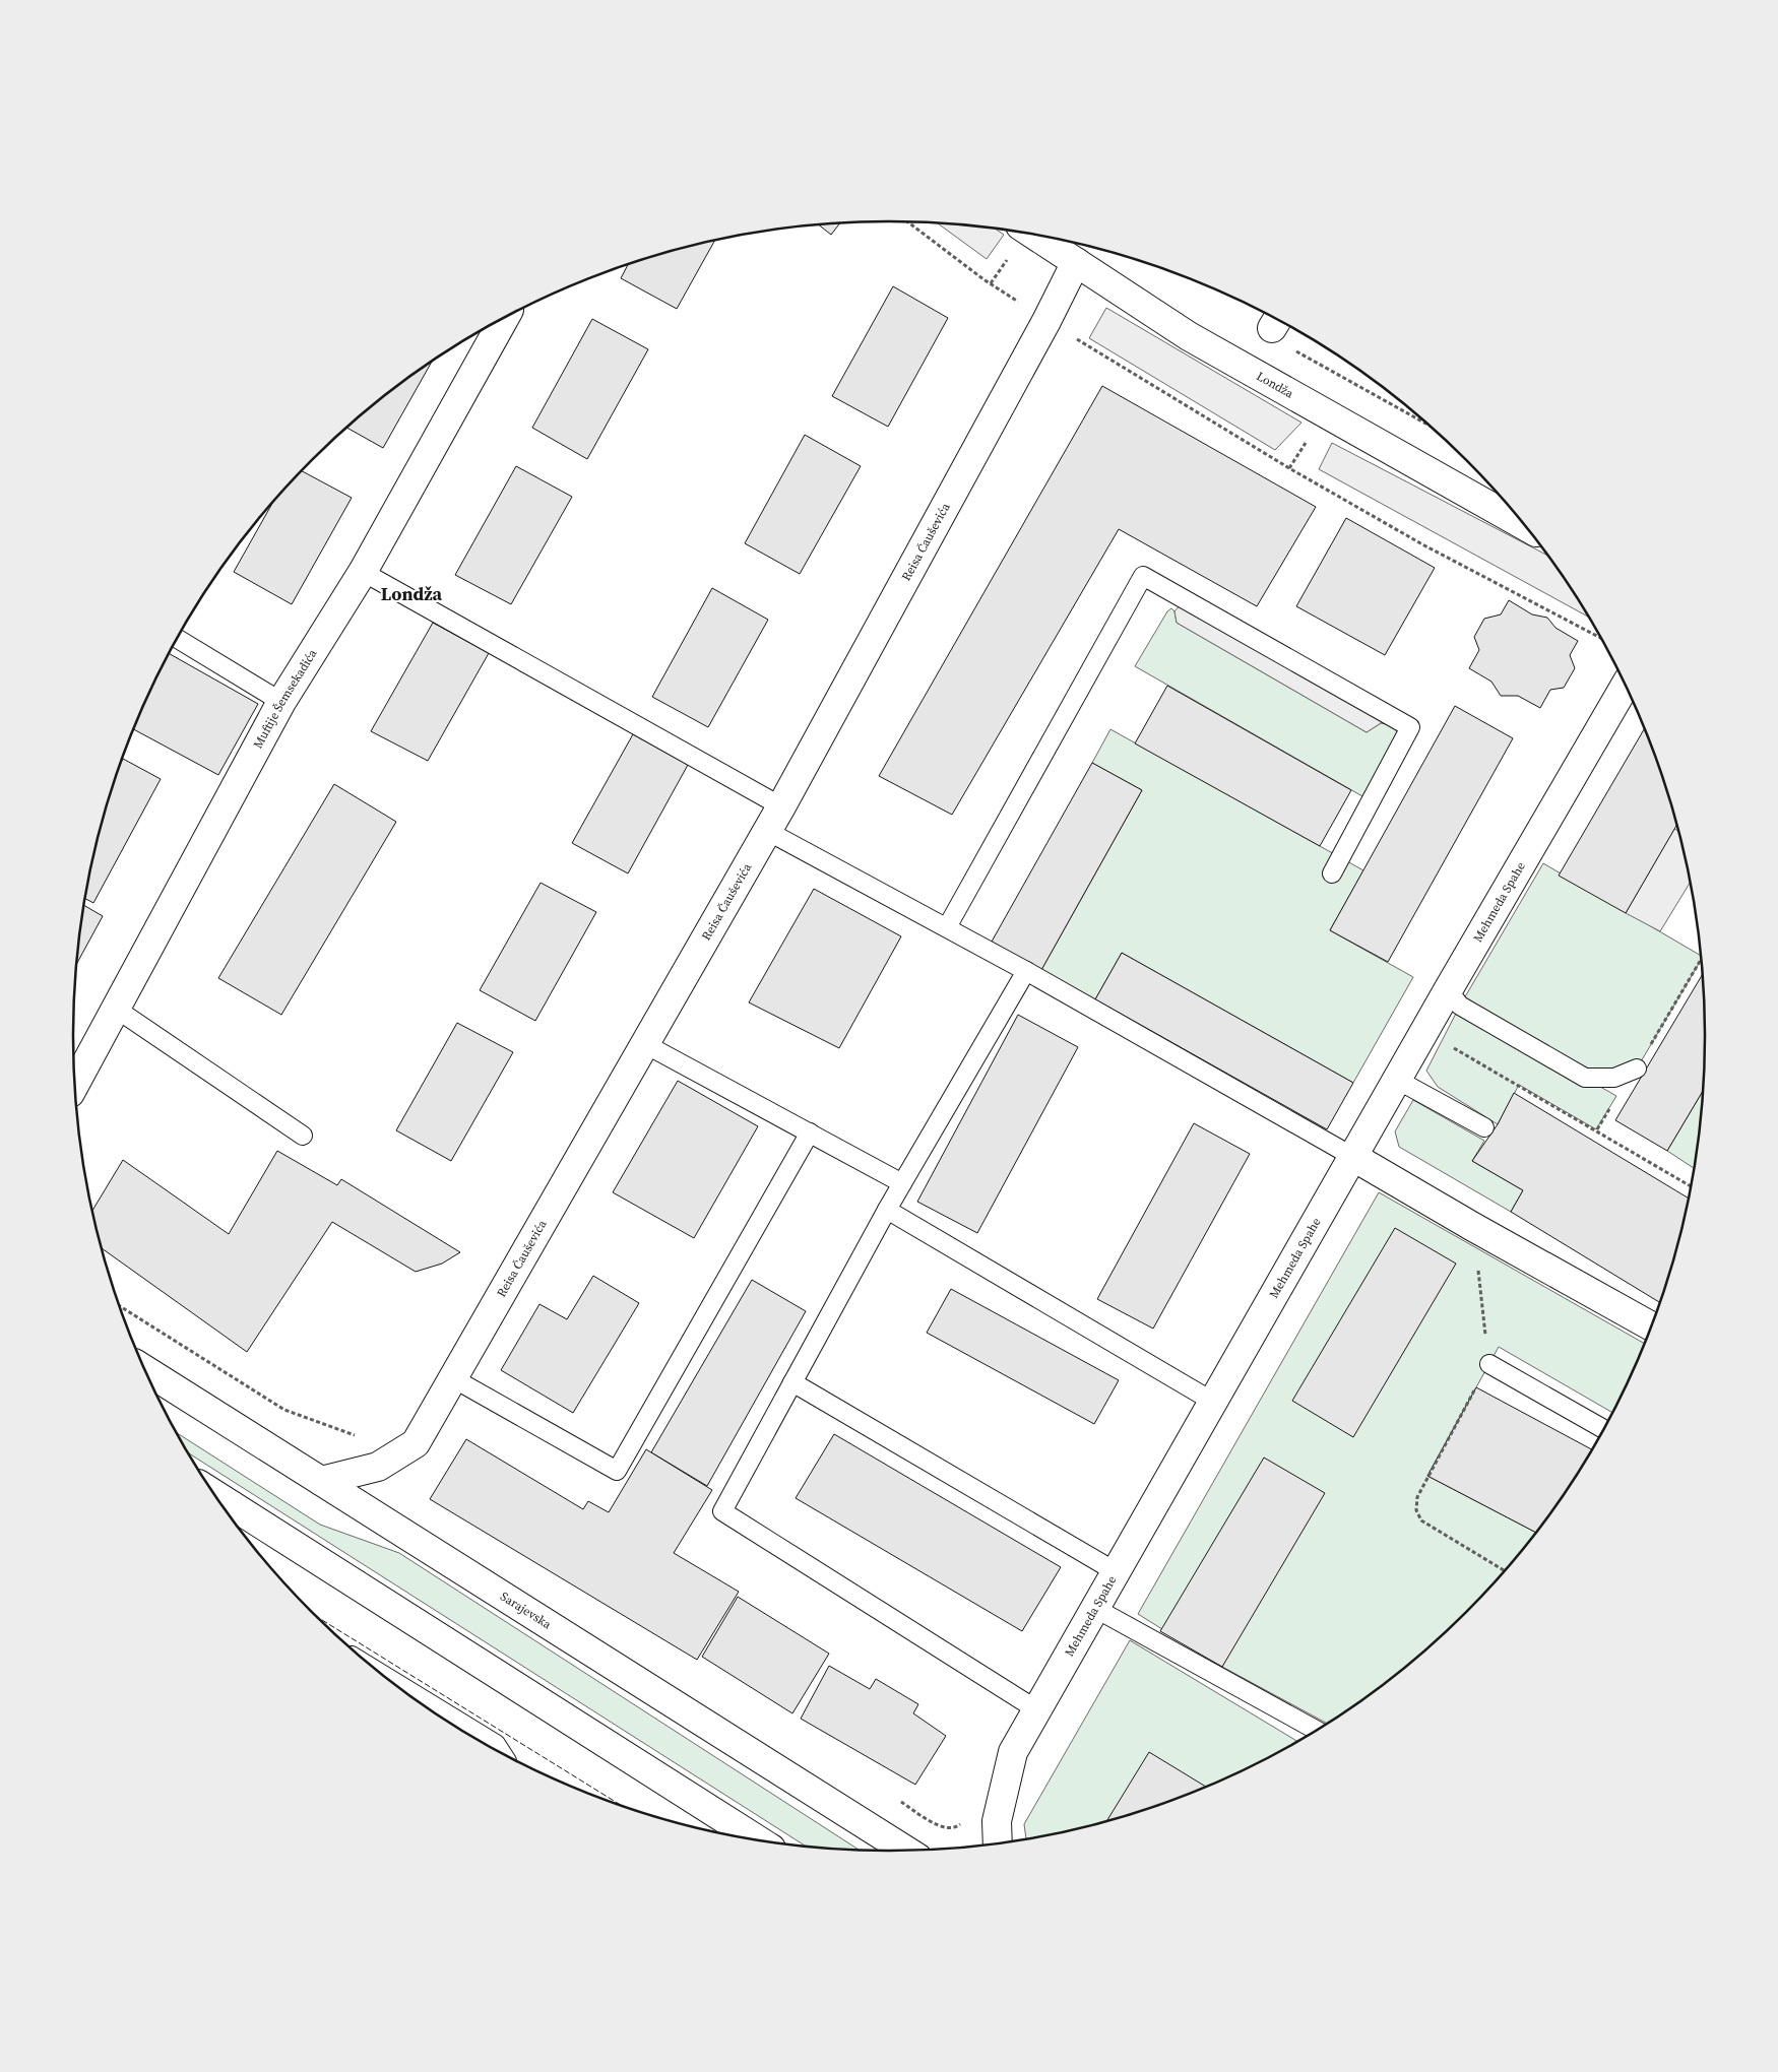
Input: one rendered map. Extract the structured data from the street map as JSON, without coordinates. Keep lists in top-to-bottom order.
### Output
{
  "streets": {
    "street": [
      "Londža",
      "Reisa Čauševića",
      "Muftije Šemsekadića",
      "Mehmeda Spahe",
      "Sarajevska"
    ]
  },
  "crossings": [
    ["Londža", "Reisa Čauševića"],
    ["Reisa Čauševića", "Sarajevska"]
  ],
  "districts": ["Londža"]
}
